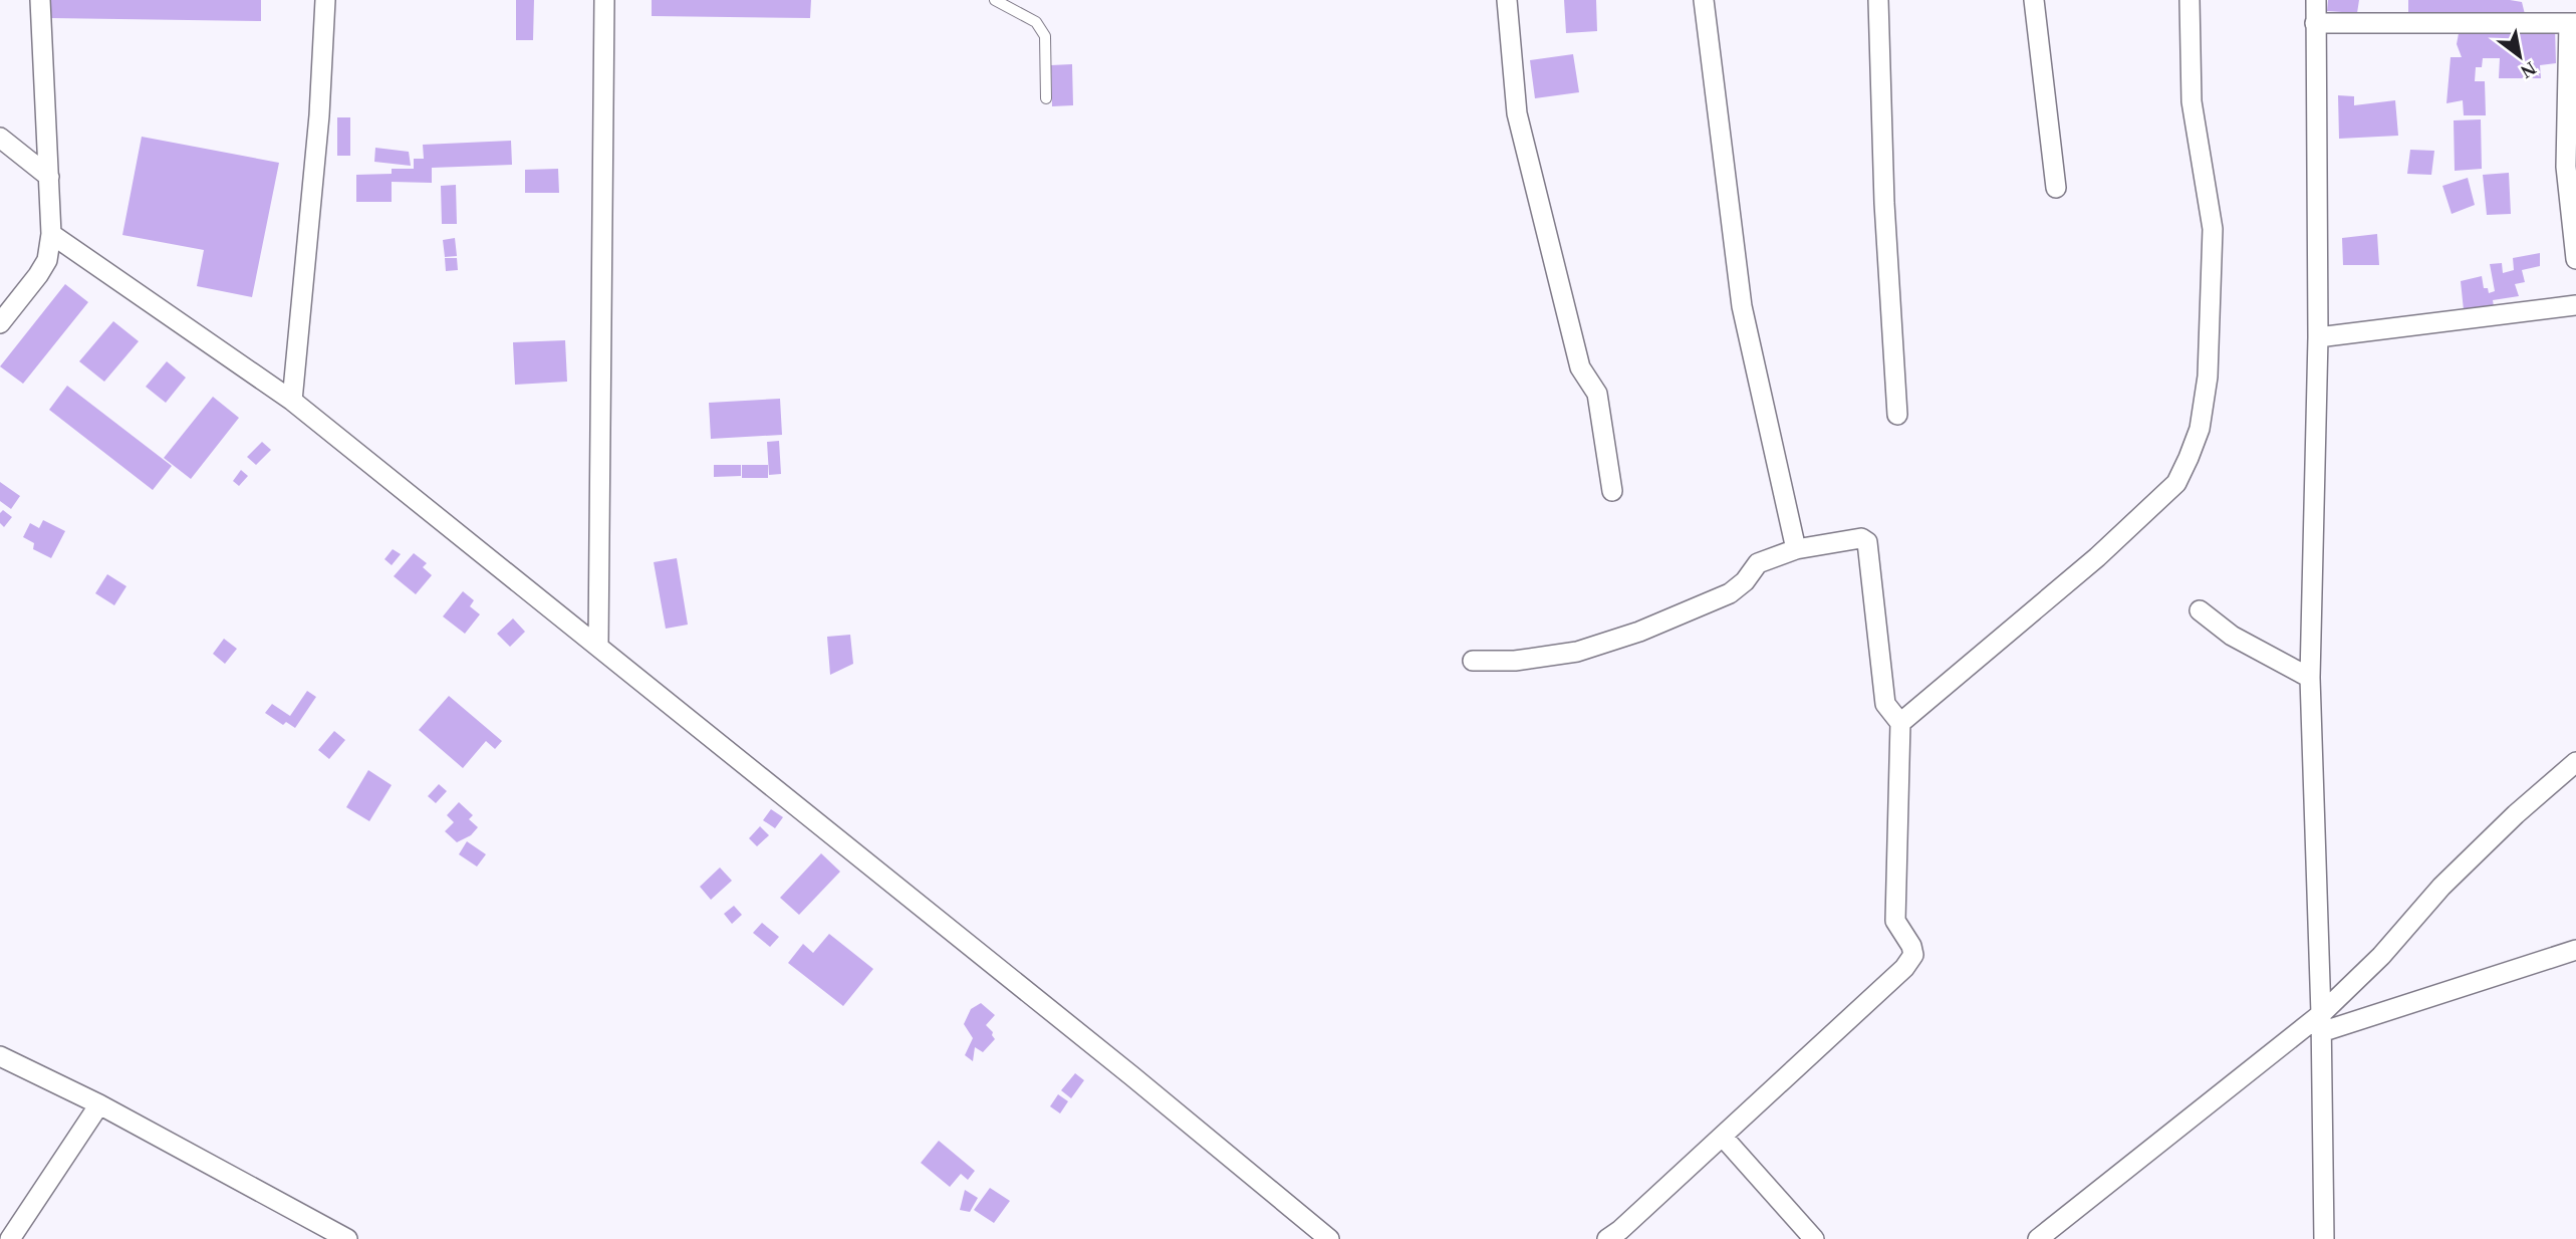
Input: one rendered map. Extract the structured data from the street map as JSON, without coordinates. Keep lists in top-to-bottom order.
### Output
{
  "north": "bottom right"
}
